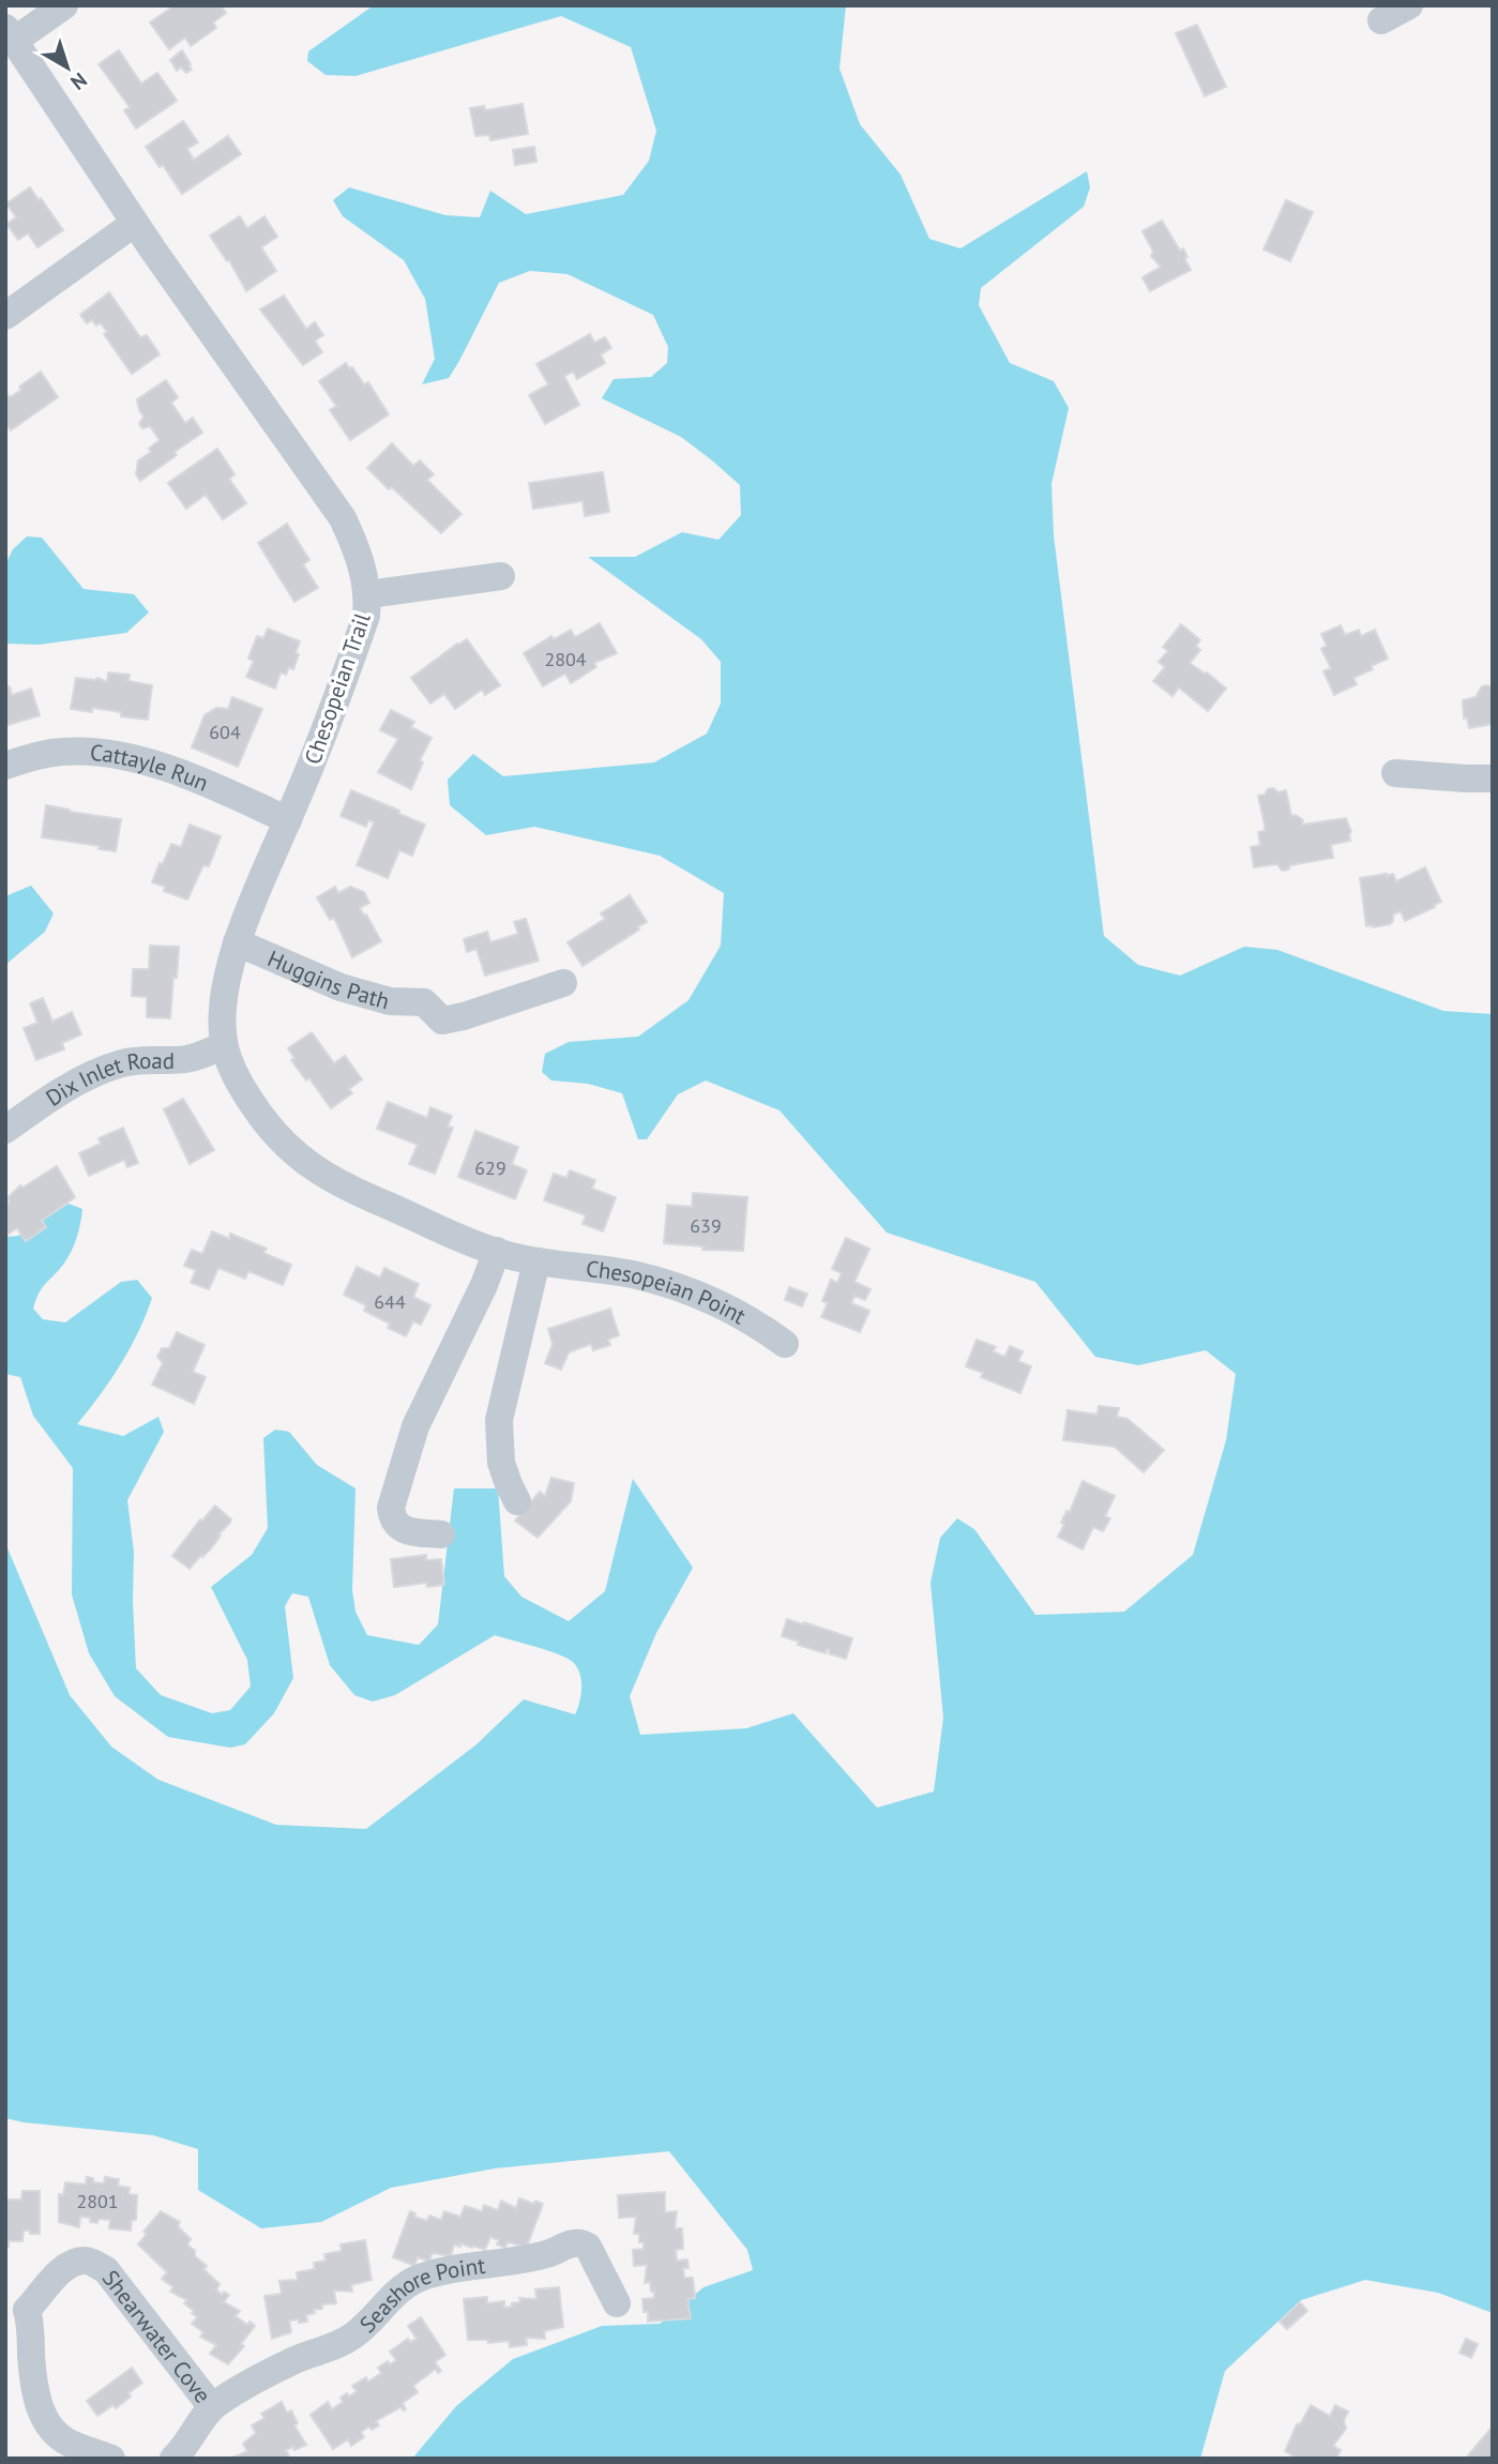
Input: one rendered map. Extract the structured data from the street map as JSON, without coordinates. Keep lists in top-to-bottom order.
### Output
{
  "streets": {
    "street": [
      "Chesopeian Trail",
      "Cattayle Run",
      "Huggins Path",
      "Dix Inlet Road",
      "Chesopeian Point",
      "Seashore Point",
      "Shearwater Cove"
    ]
  },
  "crossings": [
    ["Chesopeian Trail", "Cattayle Run"],
    ["Chesopeian Trail", "Huggins Path"],
    ["Chesopeian Trail", "Dix Inlet Road"],
    ["Chesopeian Trail", "Chesopeian Point"],
    ["Seashore Point", "Shearwater Cove"]
  ],
  "house_numbers": [
    "2804",
    "604",
    "629",
    "639",
    "644",
    "2801"
  ],
  "north": "bottom right"
}
